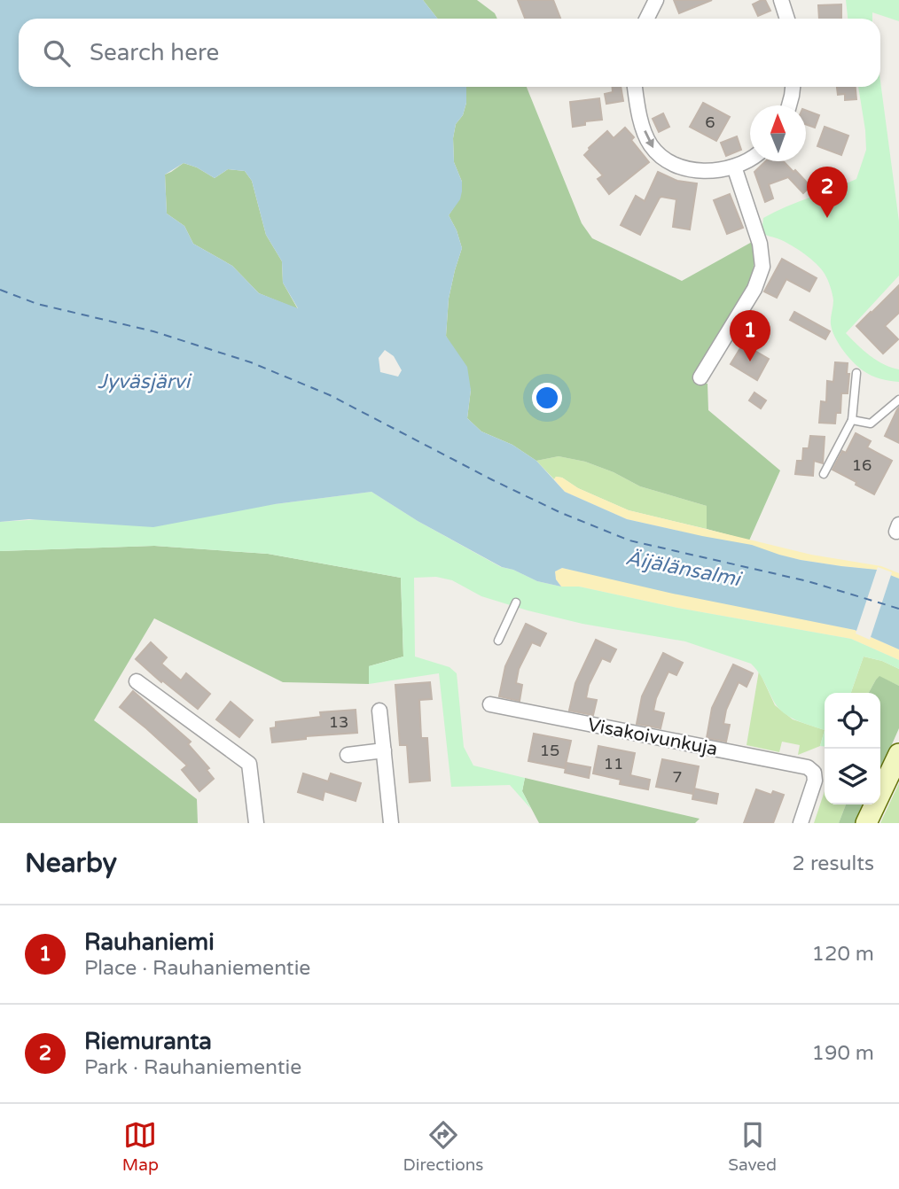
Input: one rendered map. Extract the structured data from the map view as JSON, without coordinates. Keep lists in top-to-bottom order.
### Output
{
  "streets": {
    "street": ["Visakoivunkuja"]
  },
  "water": ["Jyväsjärvi", "Äijälänsalmi"],
  "house_numbers": [
    "6",
    "16",
    "13",
    "15",
    "11",
    "7"
  ],
  "north": "top",
  "page": {
    "search": "Search here",
    "pins": ["2", "1"],
    "heading": ["Nearby", "2 results"],
    "list": [
      {
        "mark": "1",
        "name": "Rauhaniemi",
        "note": "Place · Rauhaniementie",
        "value": "120 m"
      },
      {
        "mark": "2",
        "name": "Riemuranta",
        "note": "Park · Rauhaniementie",
        "value": "190 m"
      }
    ],
    "nav": ["Map", "Directions", "Saved"]
  }
}
